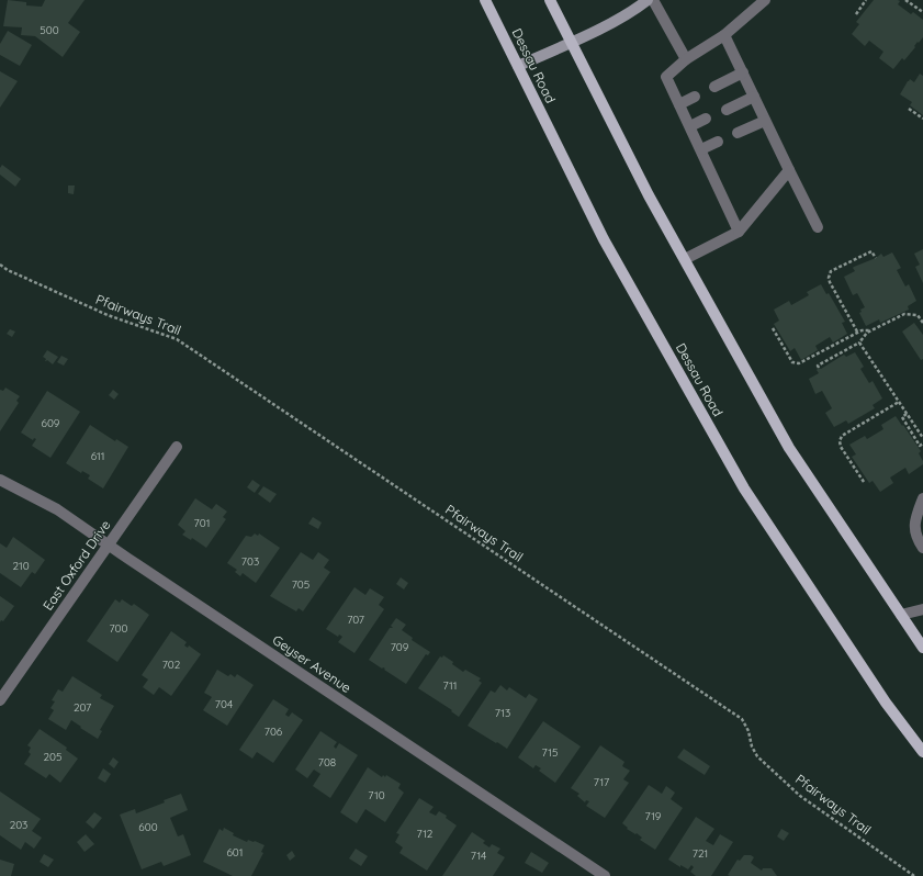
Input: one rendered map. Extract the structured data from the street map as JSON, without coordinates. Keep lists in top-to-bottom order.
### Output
{
  "streets": {
    "main road": ["Dessau Road"],
    "street": ["East Oxford Drive", "Geyser Avenue"],
    "path": ["Pfairways Trail"]
  },
  "crossings": [
    ["East Oxford Drive", "Geyser Avenue"]
  ],
  "house_numbers": [
    "500",
    "609",
    "611",
    "701",
    "703",
    "210",
    "705",
    "707",
    "700",
    "709",
    "702",
    "711",
    "704",
    "207",
    "713",
    "706",
    "715",
    "205",
    "708",
    "717",
    "710",
    "719",
    "203",
    "600",
    "712",
    "601",
    "721",
    "714"
  ]
}
